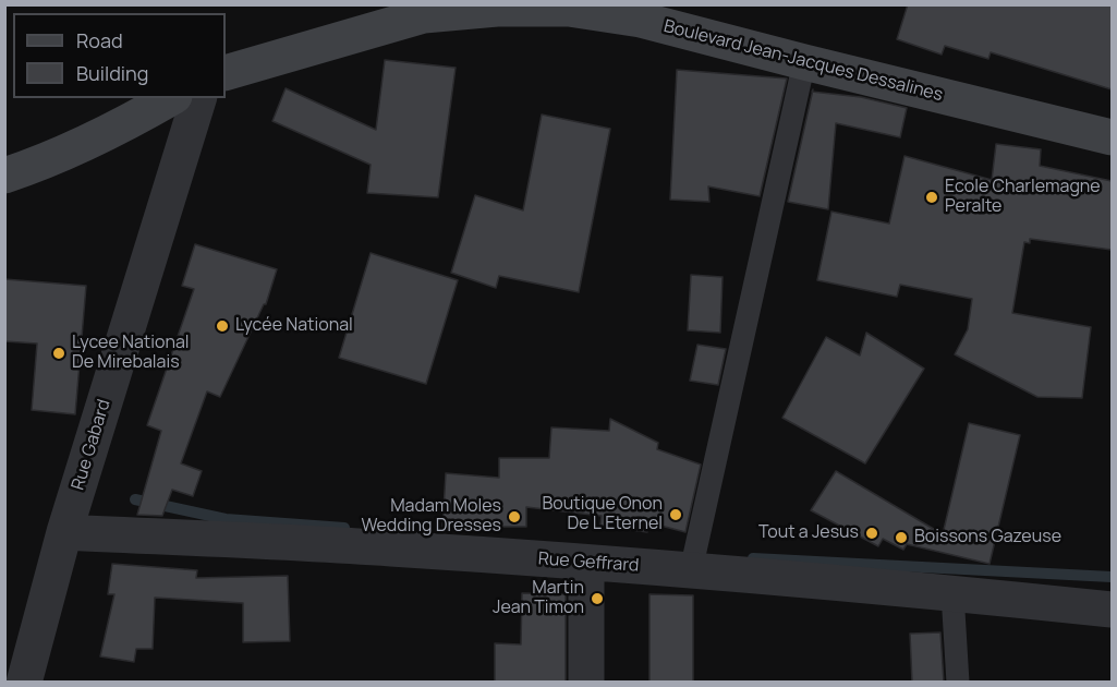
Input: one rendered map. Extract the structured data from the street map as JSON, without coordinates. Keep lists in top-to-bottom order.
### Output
{
  "streets": {
    "main road": ["Boulevard Jean-Jacques Dessalines"],
    "street": ["Rue Gabard", "Rue Geffrard"]
  },
  "crossings": [
    ["Rue Gabard", "Rue Geffrard"]
  ],
  "places": [
    "Ecole Charlemagne Peralte",
    "Lycée National",
    "Lycee National De Mirebalais",
    "Boutique Onon De L Eternel",
    "Madam Moles Wedding Dresses",
    "Tout a Jesus",
    "Boissons Gazeuse",
    "Martin Jean Timon"
  ],
  "legend": ["Road", "Building"]
}
